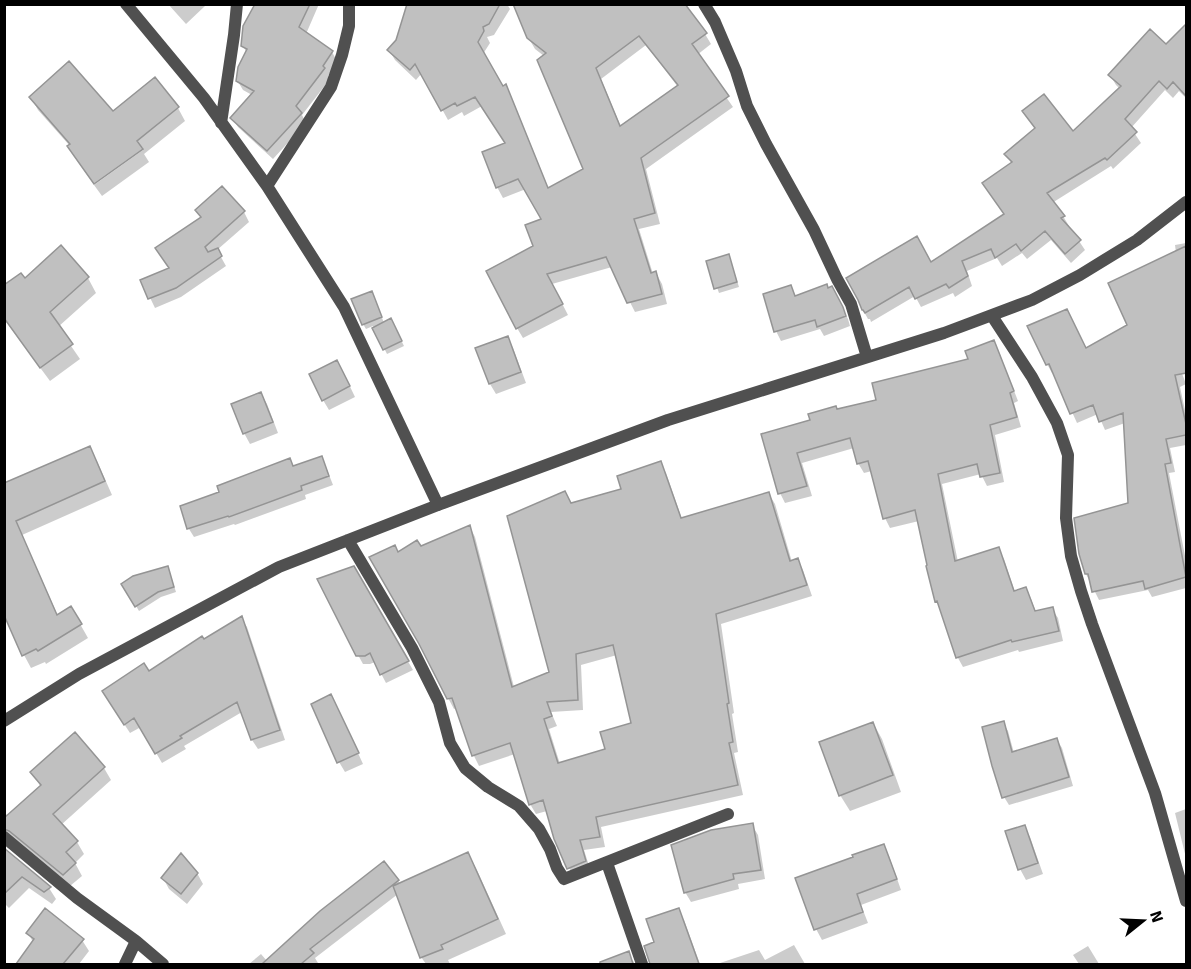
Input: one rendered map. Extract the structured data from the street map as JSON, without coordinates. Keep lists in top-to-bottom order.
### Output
{
  "north": "right"
}
